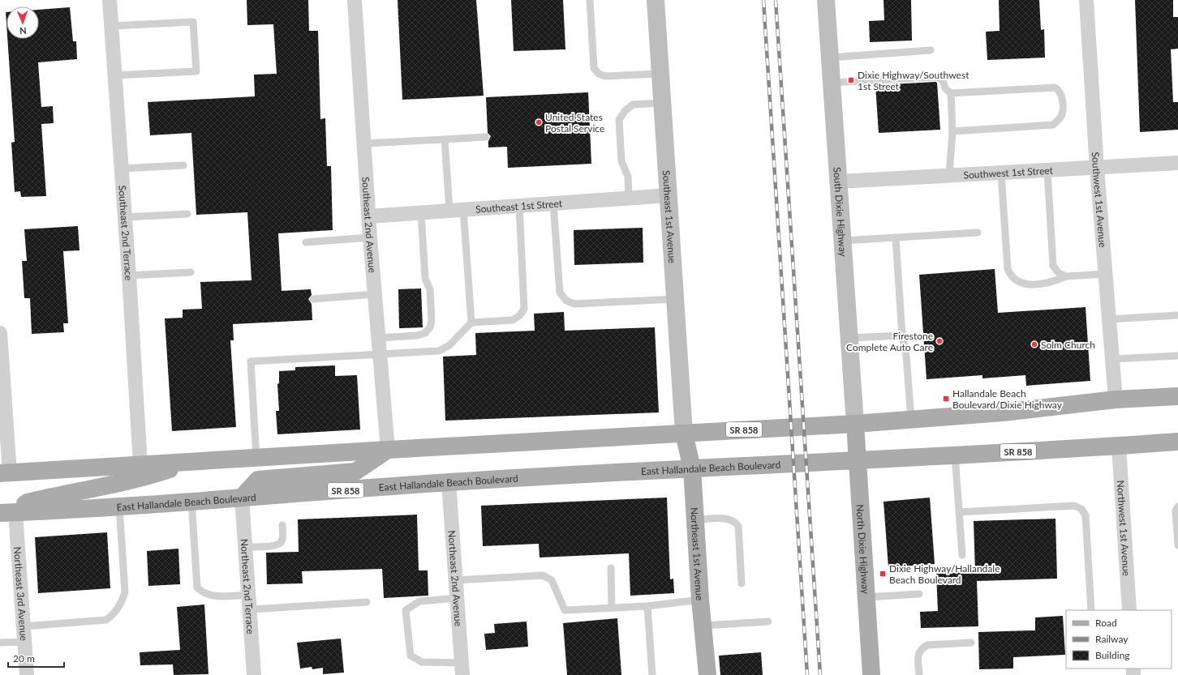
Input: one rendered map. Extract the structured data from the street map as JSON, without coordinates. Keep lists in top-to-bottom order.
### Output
{
  "streets": {
    "main road": [
      "South Dixie Highway",
      "Southeast 1st Avenue",
      "SR 858",
      "East Hallandale Beach Boulevard",
      "North Dixie Highway",
      "Northeast 1st Avenue"
    ],
    "street": [
      "Southwest 1st Street",
      "Southwest 1st Avenue",
      "Southeast 1st Street",
      "Southeast 2nd Avenue",
      "Southeast 2nd Terrace",
      "Northwest 1st Avenue",
      "Northeast 2nd Avenue",
      "Northeast 2nd Terrace",
      "Northeast 3rd Avenue"
    ]
  },
  "crossings": [
    ["Southwest 1st Street", "Southwest 1st Avenue"],
    ["Southwest 1st Street", "South Dixie Highway"],
    ["Southwest 1st Avenue", "SR 858"],
    ["Southeast 1st Street", "Southeast 1st Avenue"],
    ["Southeast 1st Street", "Southeast 2nd Avenue"],
    ["South Dixie Highway", "SR 858"],
    ["South Dixie Highway", "North Dixie Highway"],
    ["Southeast 1st Avenue", "SR 858"],
    ["Southeast 1st Avenue", "Northeast 1st Avenue"],
    ["Southeast 2nd Avenue", "SR 858"],
    ["Southeast 2nd Terrace", "SR 858"],
    ["SR 858", "East Hallandale Beach Boulevard"],
    ["SR 858", "Northwest 1st Avenue"],
    ["SR 858", "North Dixie Highway"],
    ["SR 858", "Northeast 1st Avenue"],
    ["East Hallandale Beach Boulevard", "North Dixie Highway"],
    ["East Hallandale Beach Boulevard", "Northeast 1st Avenue"],
    ["East Hallandale Beach Boulevard", "Northeast 2nd Avenue"],
    ["East Hallandale Beach Boulevard", "Northeast 2nd Terrace"],
    ["East Hallandale Beach Boulevard", "Northeast 3rd Avenue"]
  ],
  "places": {
    "transit": ["Dixie Highway/Southwest 1st Street", "Hallandale Beach Boulevard/Dixie Highway", "Dixie Highway/Hallandale Beach Boulevard"],
    "other": ["United States Postal Service", "Firestone Complete Auto Care", "Solm Church"]
  },
  "legend": ["Road", "Railway", "Building"],
  "scale_bar": "20 m",
  "north": "bottom"
}
